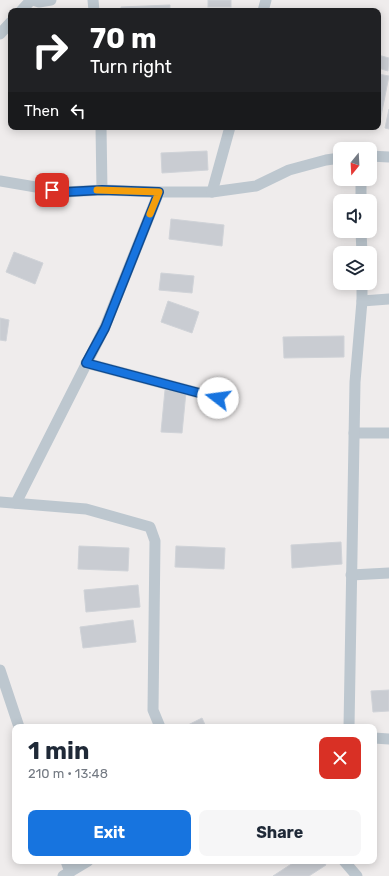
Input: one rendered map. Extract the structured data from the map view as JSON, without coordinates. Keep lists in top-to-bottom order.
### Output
{
  "north": "bottom",
  "page": {
    "turn": ["70 m", "Turn right"],
    "then": "Then",
    "heading": ["1 min", "210 m · 13:48"],
    "buttons": ["Exit", "Share"]
  }
}
